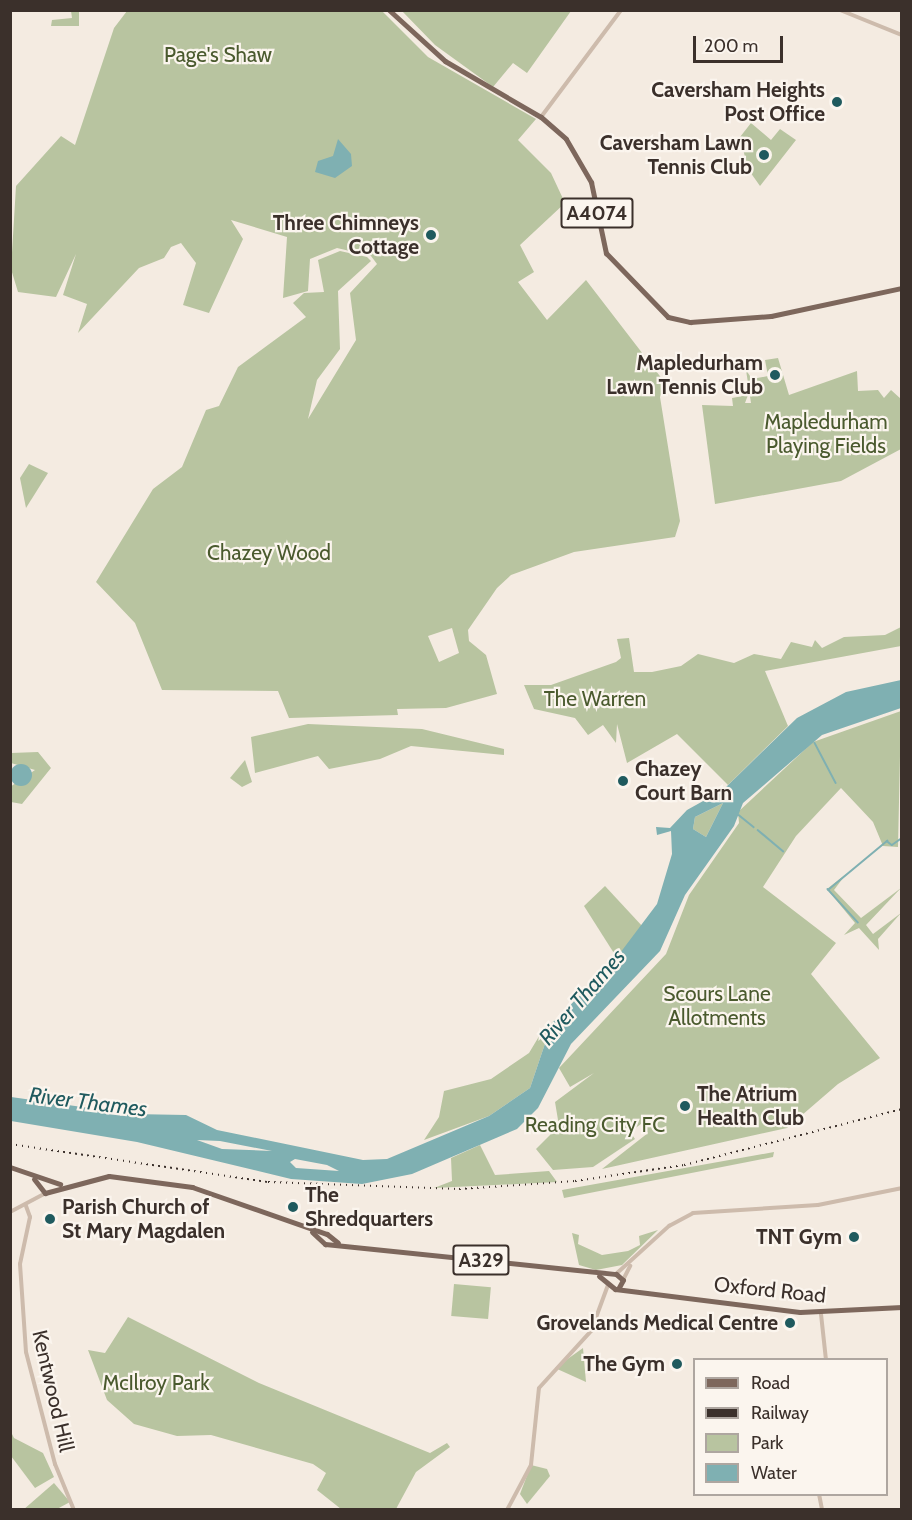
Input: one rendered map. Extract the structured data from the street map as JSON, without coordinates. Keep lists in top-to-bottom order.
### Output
{
  "streets": {
    "main road": ["A4074", "A329", "Oxford Road"],
    "street": ["Kentwood Hill"]
  },
  "water": ["River Thames"],
  "parks": [
    "Page's Shaw",
    "Mapledurham Playing Fields",
    "Chazey Wood",
    "The Warren",
    "Scours Lane Allotments",
    "Reading City FC",
    "McIlroy Park"
  ],
  "places": [
    "Caversham Heights Post Office",
    "Caversham Lawn Tennis Club",
    "Three Chimneys Cottage",
    "Mapledurham Lawn Tennis Club",
    "Chazey Court Barn",
    "The Atrium Health Club",
    "The Shredquarters",
    "Parish Church of St Mary Magdalen",
    "TNT Gym",
    "Grovelands Medical Centre",
    "The Gym"
  ],
  "legend": [
    "Road",
    "Railway",
    "Park",
    "Water"
  ],
  "scale_bar": "200 m"
}
